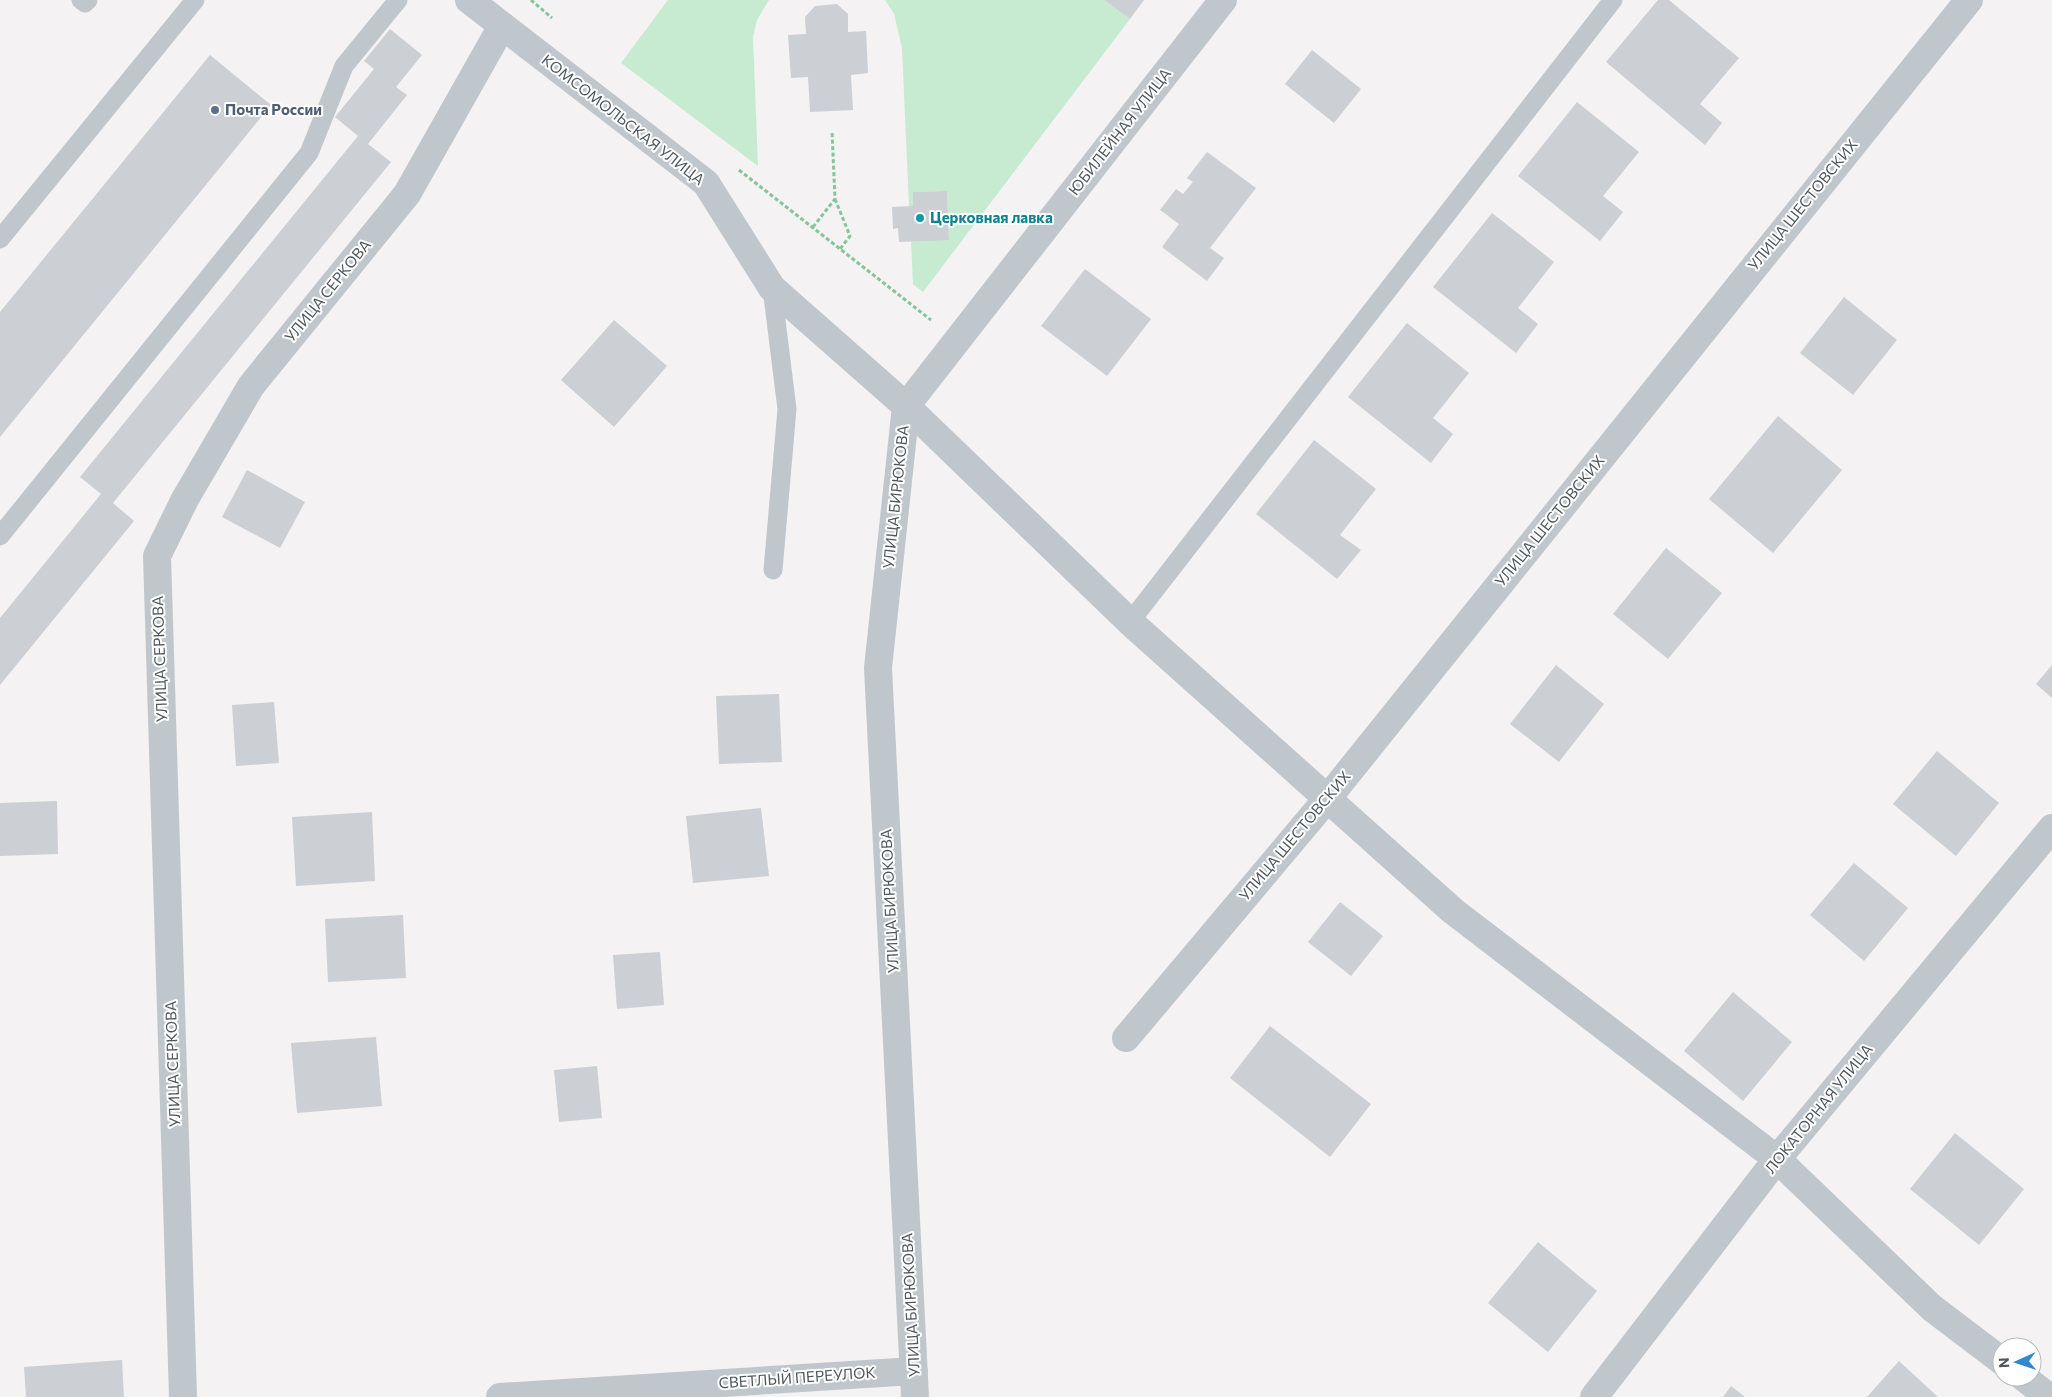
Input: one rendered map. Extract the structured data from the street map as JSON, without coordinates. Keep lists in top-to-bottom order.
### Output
{
  "streets": {
    "street": [
      "КОМСОМОЛЬСКАЯ УЛИЦА",
      "ЮБИЛЕЙНАЯ УЛИЦА",
      "УЛИЦА ШЕСТОВСКИХ",
      "УЛИЦА СЕРКОВА",
      "УЛИЦА БИРЮКОВА",
      "ЛОКАТОРНАЯ УЛИЦА",
      "СВЕТЛЫЙ ПЕРЕУЛОК"
    ]
  },
  "crossings": [
    ["КОМСОМОЛЬСКАЯ УЛИЦА", "ЮБИЛЕЙНАЯ УЛИЦА"],
    ["КОМСОМОЛЬСКАЯ УЛИЦА", "УЛИЦА ШЕСТОВСКИХ"],
    ["КОМСОМОЛЬСКАЯ УЛИЦА", "УЛИЦА СЕРКОВА"],
    ["КОМСОМОЛЬСКАЯ УЛИЦА", "УЛИЦА БИРЮКОВА"],
    ["КОМСОМОЛЬСКАЯ УЛИЦА", "ЛОКАТОРНАЯ УЛИЦА"],
    ["ЮБИЛЕЙНАЯ УЛИЦА", "УЛИЦА БИРЮКОВА"],
    ["УЛИЦА БИРЮКОВА", "СВЕТЛЫЙ ПЕРЕУЛОК"]
  ],
  "places": ["Почта России", "Церковная лавка"],
  "north": "left"
}
